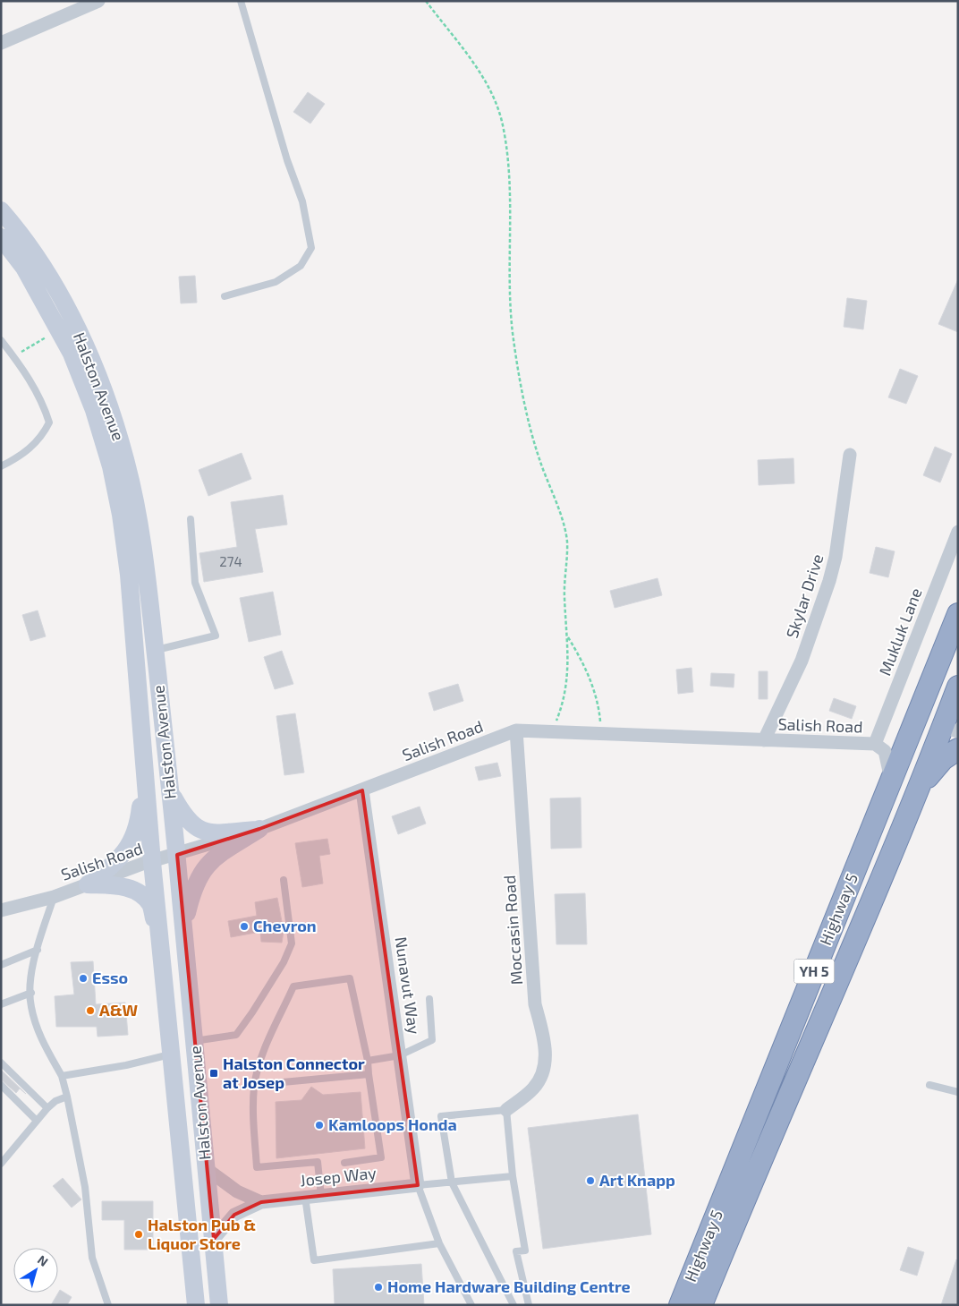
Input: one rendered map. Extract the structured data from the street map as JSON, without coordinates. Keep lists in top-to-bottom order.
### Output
{
  "streets": {
    "highway": ["Highway 5", "YH 5"],
    "main road": ["Halston Avenue"],
    "street": [
      "Skylar Drive",
      "Mukluk Lane",
      "Salish Road",
      "Moccasin Road",
      "Nunavut Way",
      "Josep Way"
    ]
  },
  "crossings": [
    ["Halston Avenue", "Salish Road"],
    ["Halston Avenue", "Josep Way"],
    ["Skylar Drive", "Salish Road"],
    ["Mukluk Lane", "Salish Road"],
    ["Salish Road", "Highway 5"],
    ["Salish Road", "Moccasin Road"],
    ["Salish Road", "Nunavut Way"],
    ["Nunavut Way", "Josep Way"]
  ],
  "places": {
    "other": [
      "Chevron",
      "Esso",
      "A&W",
      "Kamloops Honda",
      "Art Knapp",
      "Halston Pub & Liquor Store",
      "Home Hardware Building Centre"
    ],
    "transit": ["Halston Connector at Josep"]
  },
  "house_numbers": ["274"],
  "north": "top right"
}
